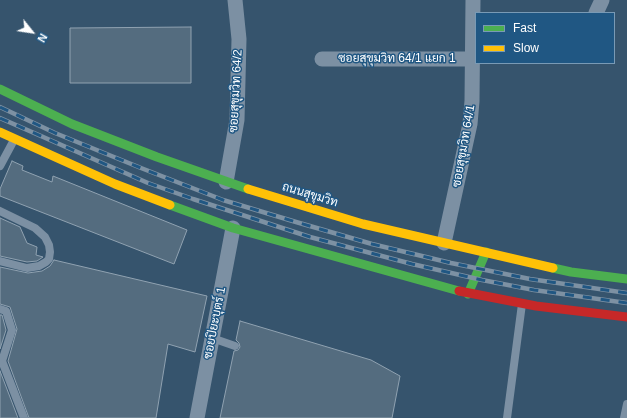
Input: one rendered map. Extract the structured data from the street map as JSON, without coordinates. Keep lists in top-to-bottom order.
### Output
{
  "streets": {
    "main road": ["ถนนสุขุมวิท"],
    "street": [
      "ซอยสุขุมวิท 64/1 แยก 1",
      "ซอยสุขุมวิท 64/2",
      "ซอยสุขุมวิท 64/1",
      "ซอยปิยะบุตร์ 1"
    ]
  },
  "crossings": [
    ["ซอยสุขุมวิท 64/1 แยก 1", "ซอยสุขุมวิท 64/1"],
    ["ซอยสุขุมวิท 64/2", "ถนนสุขุมวิท"],
    ["ซอยสุขุมวิท 64/1", "ถนนสุขุมวิท"]
  ],
  "legend": ["Fast", "Slow"],
  "north": "bottom right"
}
